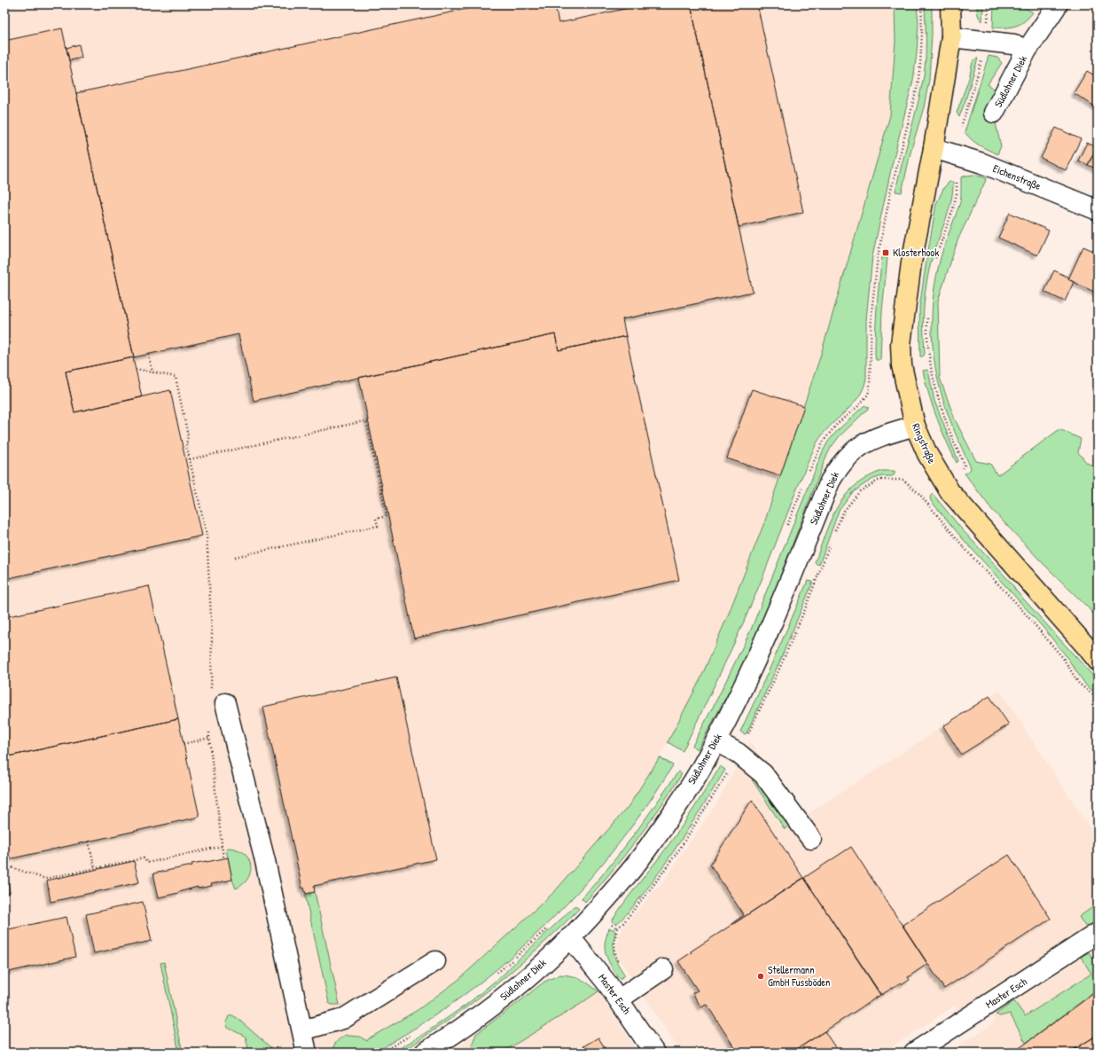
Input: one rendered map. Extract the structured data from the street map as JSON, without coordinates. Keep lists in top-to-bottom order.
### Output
{
  "streets": {
    "main road": ["Ringstraße"],
    "street": ["Südlohner Diek", "Eichenstraße", "Master Esch"]
  },
  "crossings": [
    ["Südlohner Diek", "Ringstraße"],
    ["Südlohner Diek", "Master Esch"],
    ["Eichenstraße", "Ringstraße"]
  ],
  "places": {
    "transit": ["Klosterhook"],
    "other": ["Stellermann GmbH Fussböden"]
  }
}
